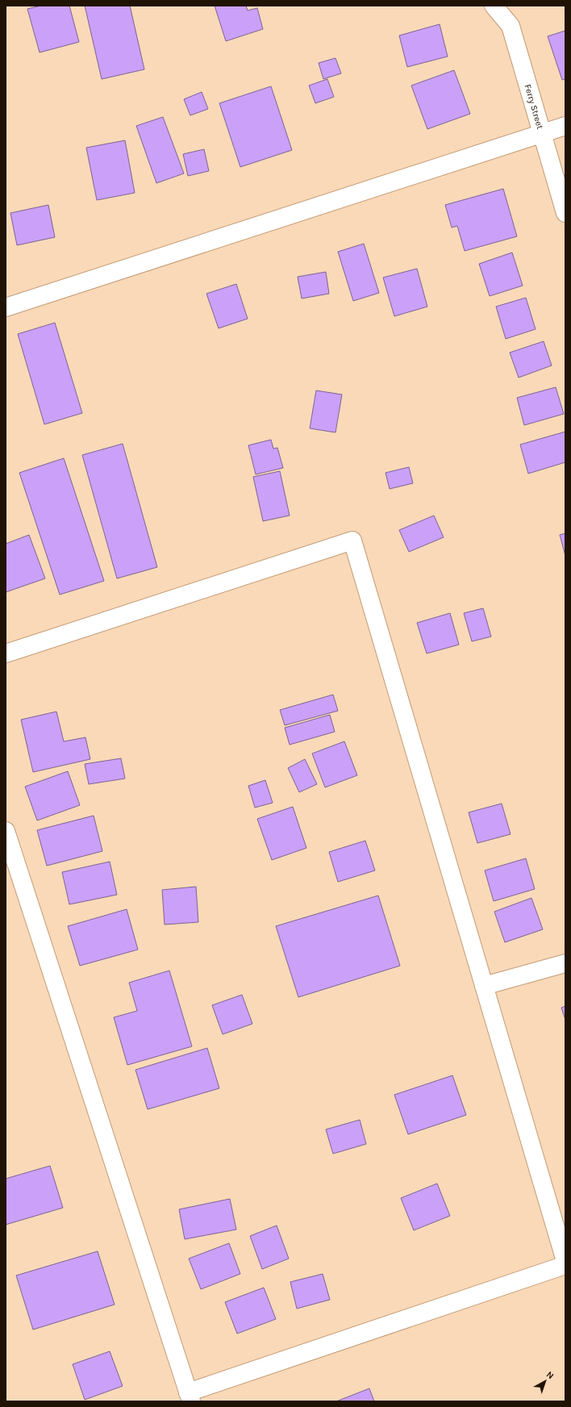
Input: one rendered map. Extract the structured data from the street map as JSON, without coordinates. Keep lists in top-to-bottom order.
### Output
{
  "streets": {
    "street": ["Ferry Street"]
  },
  "north": "top right"
}
